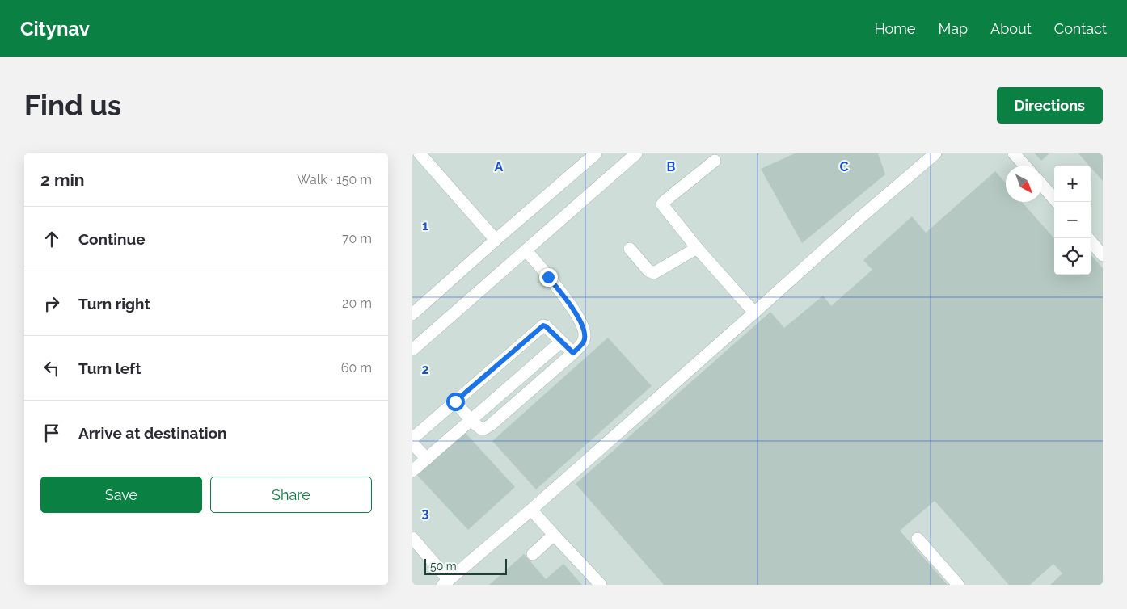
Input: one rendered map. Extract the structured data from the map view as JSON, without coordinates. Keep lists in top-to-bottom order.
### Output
{
  "scale_bar": "50 m",
  "north": "bottom right",
  "page": {
    "header": "Citynav",
    "nav": [
      "Home",
      "Map",
      "About",
      "Contact"
    ],
    "buttons": [
      "Directions",
      ["Save", "Share"]
    ],
    "title": "Find us",
    "heading": ["2 min", "Walk · 150 m"],
    "map_buttons": ["+", "−"],
    "list": [
      ["Continue", "70 m"],
      ["Turn right", "20 m"],
      ["Turn left", "60 m"],
      "Arrive at destination"
    ],
    "scale": "50 m"
  },
  "grid": {
    "columns": ["A", "B", "C"],
    "rows": ["1", "2", "3"]
  }
}
